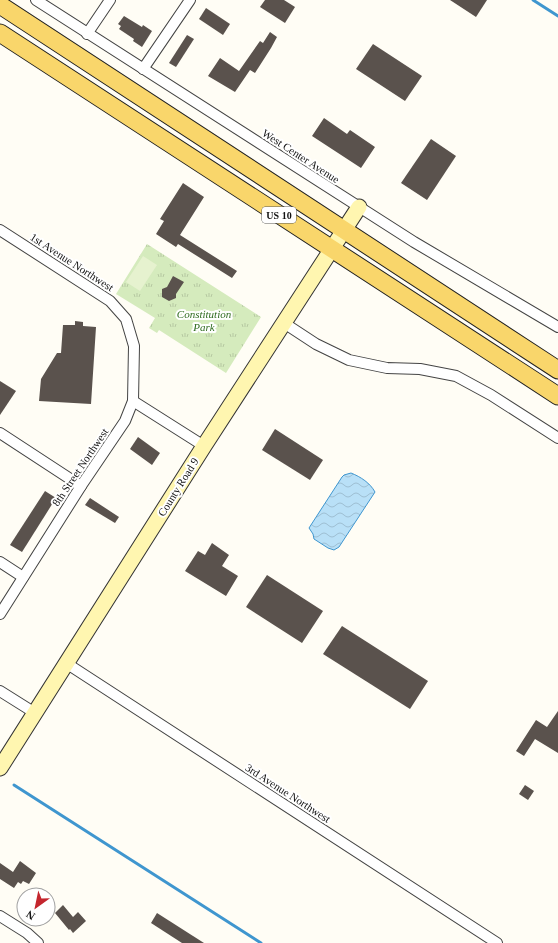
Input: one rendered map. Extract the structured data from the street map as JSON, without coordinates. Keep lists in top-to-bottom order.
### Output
{
  "streets": {
    "main road": ["US 10"],
    "street": [
      "West Center Avenue",
      "1st Avenue Northwest",
      "8th Street Northwest",
      "County Road 9",
      "3rd Avenue Northwest"
    ]
  },
  "crossings": [
    ["West Center Avenue", "County Road 9"],
    ["US 10", "County Road 9"],
    ["1st Avenue Northwest", "8th Street Northwest"],
    ["County Road 9", "3rd Avenue Northwest"]
  ],
  "parks": ["Constitution Park"],
  "north": "bottom left"
}
